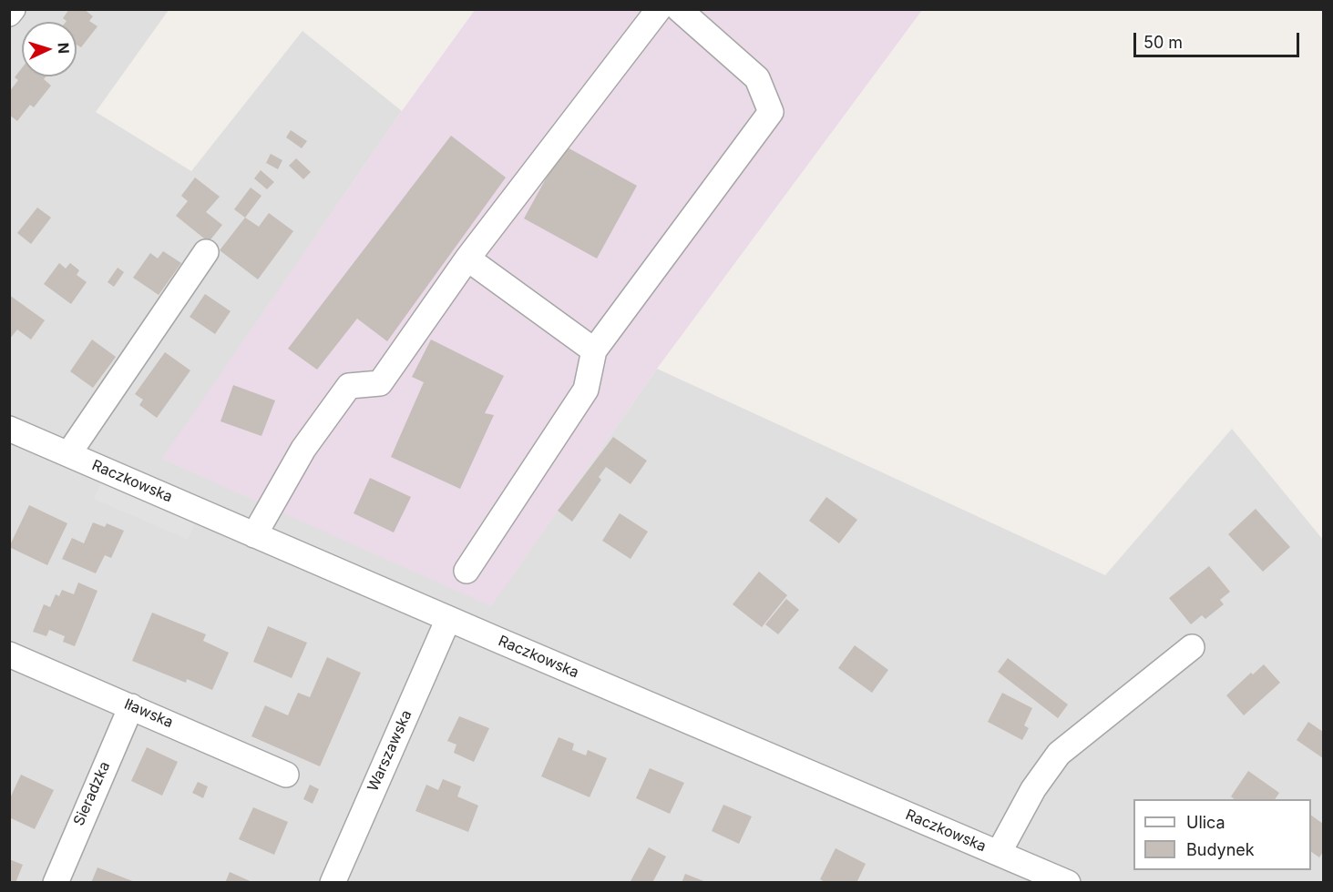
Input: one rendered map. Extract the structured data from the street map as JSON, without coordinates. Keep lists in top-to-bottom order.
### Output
{
  "streets": {
    "street": [
      "Raczkowska",
      "Iławska",
      "Warszawska",
      "Sieradzka"
    ]
  },
  "crossings": [
    ["Raczkowska", "Warszawska"],
    ["Iławska", "Sieradzka"]
  ],
  "legend": ["Ulica", "Budynek"],
  "scale_bar": "50 m",
  "north": "right"
}
